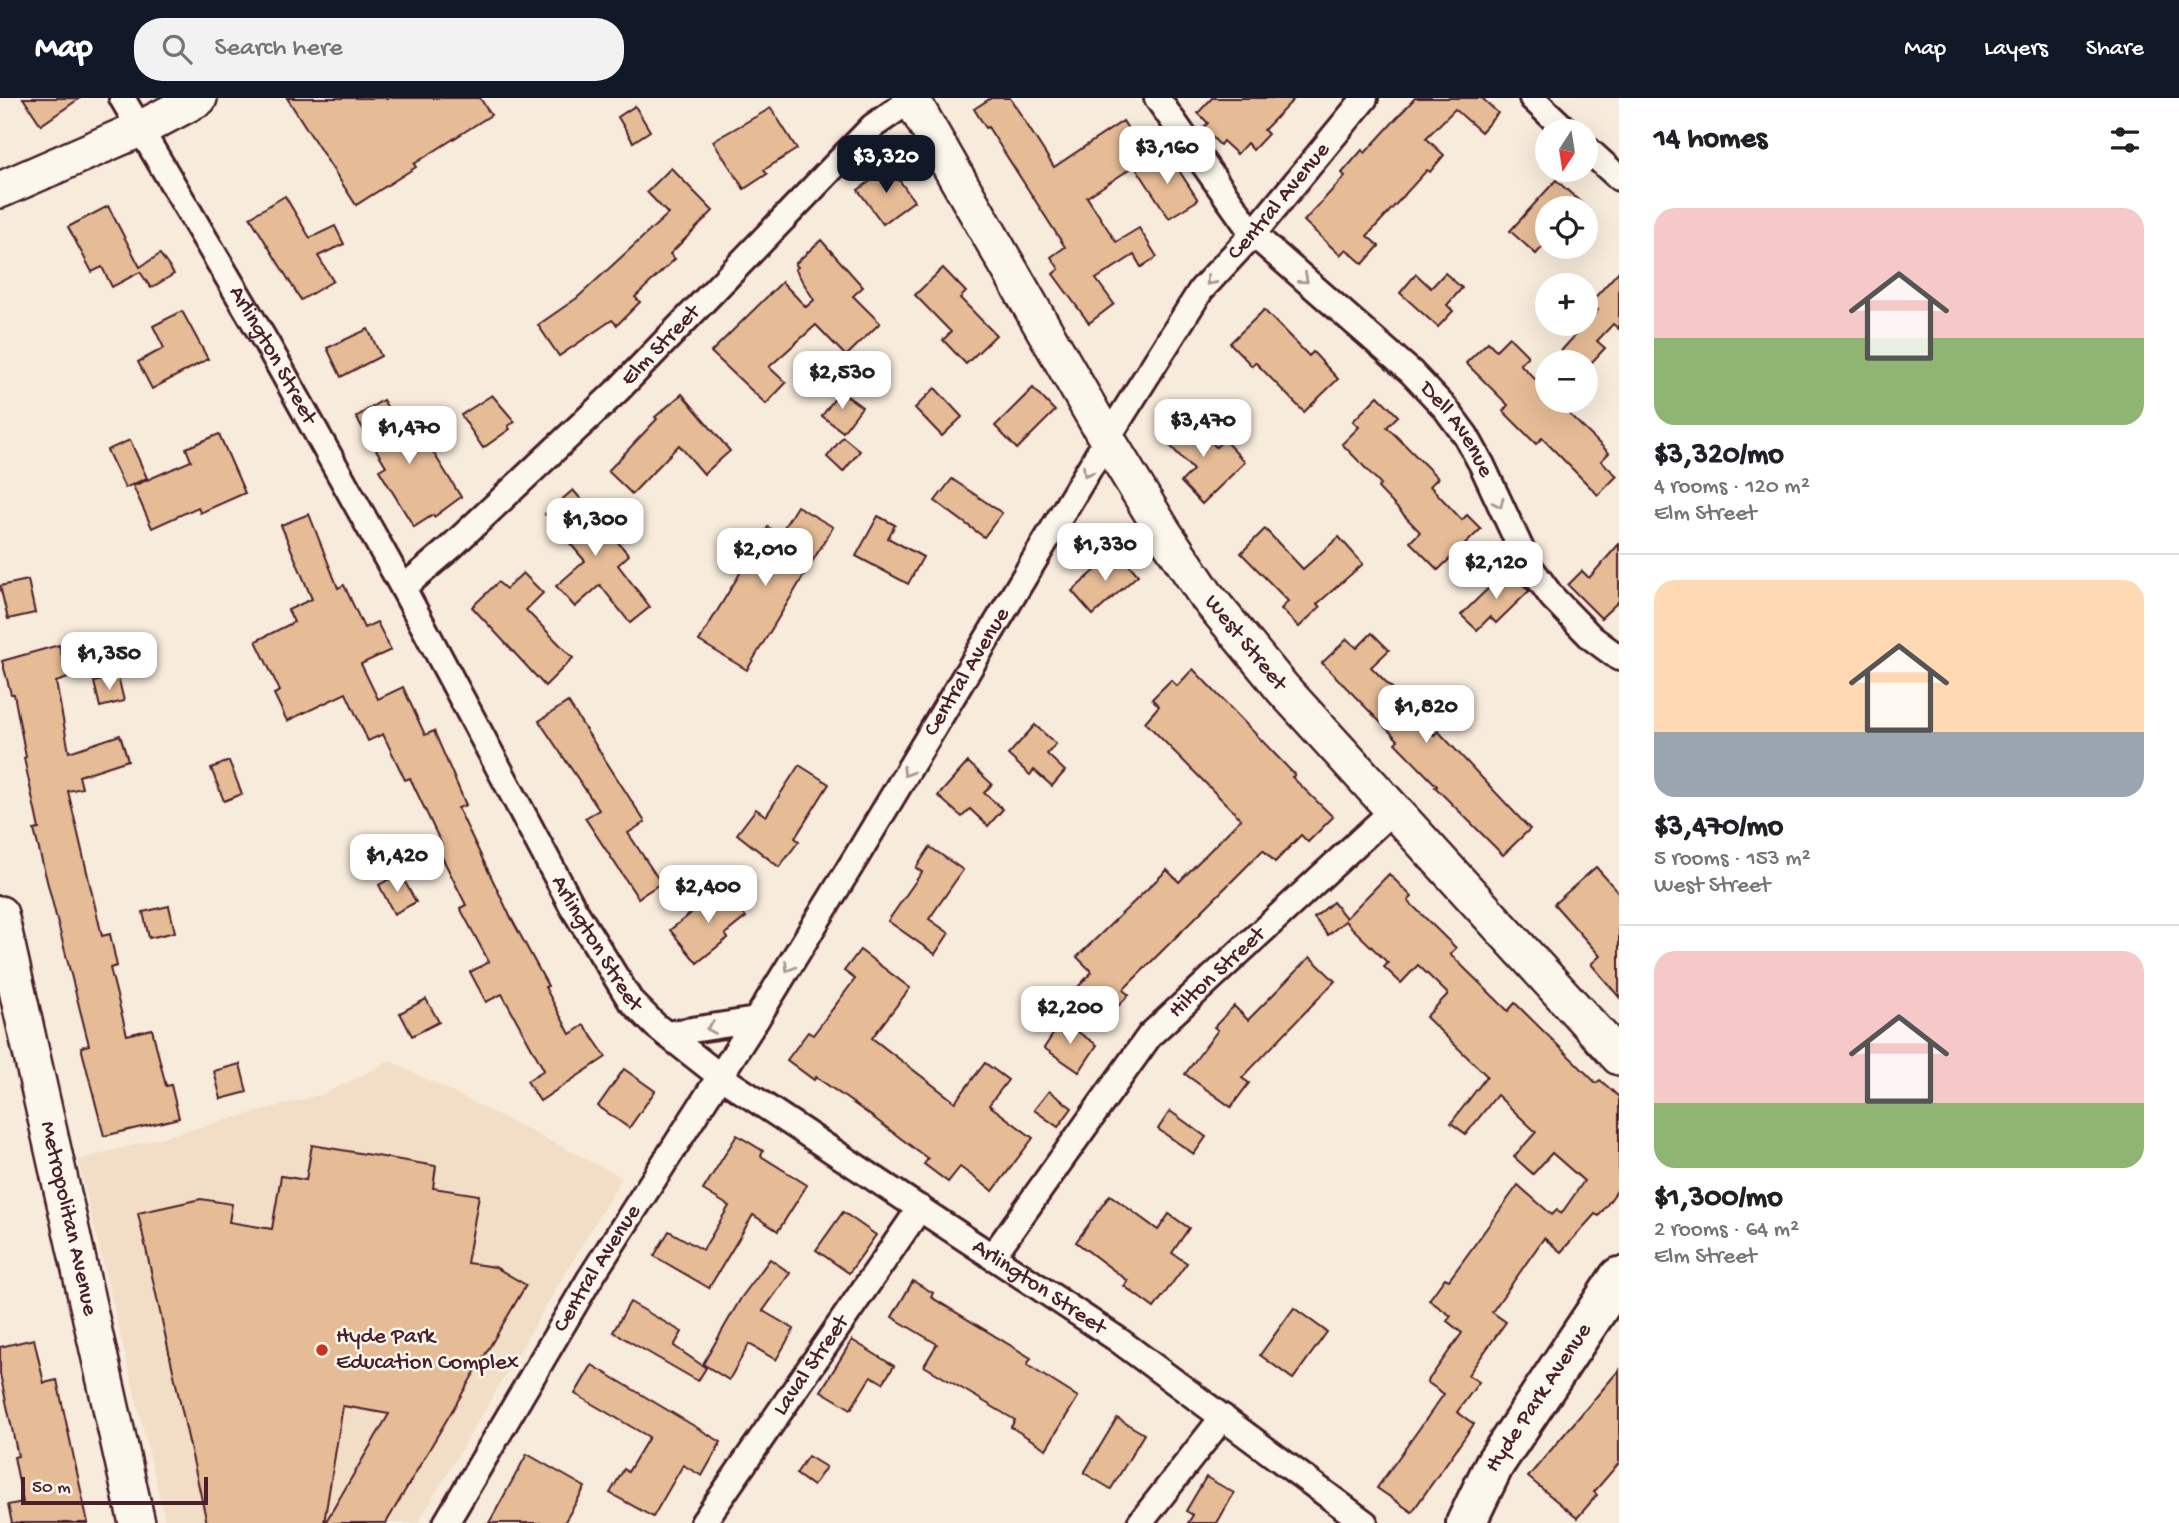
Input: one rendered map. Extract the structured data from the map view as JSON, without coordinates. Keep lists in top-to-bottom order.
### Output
{
  "streets": {
    "main road": ["West Street", "Metropolitan Avenue", "Hyde Park Avenue"],
    "street": [
      "Central Avenue",
      "Elm Street",
      "Arlington Street",
      "Dell Avenue",
      "Hilton Street",
      "Laval Street"
    ]
  },
  "crossings": [
    ["Central Avenue", "Arlington Street"],
    ["Central Avenue", "Dell Avenue"],
    ["Central Avenue", "West Street"],
    ["Elm Street", "Arlington Street"],
    ["Elm Street", "West Street"],
    ["Arlington Street", "Hilton Street"],
    ["Arlington Street", "Laval Street"],
    ["West Street", "Hilton Street"]
  ],
  "one_way": ["Central Avenue", "Dell Avenue"],
  "places": ["Hyde Park Education Complex"],
  "scale_bar": "50 m",
  "north": "bottom",
  "page": {
    "header": "Map",
    "search": "Search here",
    "nav": ["Map", "Layers", "Share"],
    "heading": "14 homes",
    "map_buttons": ["+", "−"],
    "price": [
      "$3,160",
      "$3,320",
      "$2,530",
      "$3,470",
      "$1,470",
      "$1,300",
      "$1,330",
      "$2,010",
      "$2,120",
      "$1,350",
      "$1,820",
      "$1,420",
      "$2,400",
      "$2,200"
    ],
    "list": [
      {
        "name": "$3,320/mo",
        "note": "4 rooms · 120 m² · Elm Street"
      },
      {
        "name": "$3,470/mo",
        "note": "5 rooms · 153 m² · West Street"
      },
      {
        "name": "$1,300/mo",
        "note": "2 rooms · 64 m² · Elm Street"
      }
    ],
    "scale": "50 m"
  }
}
